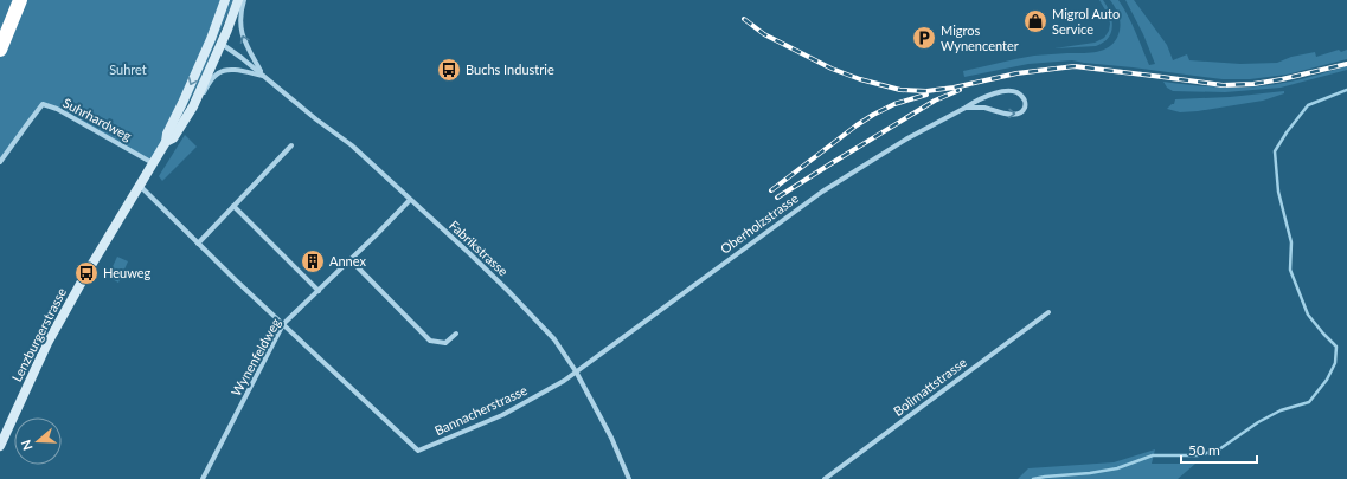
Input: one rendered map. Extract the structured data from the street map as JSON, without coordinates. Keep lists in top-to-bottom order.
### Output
{
  "streets": {
    "main road": ["Lenzburgerstrasse"],
    "street": [
      "Suhrhardweg",
      "Oberholzstrasse",
      "Fabrikstrasse",
      "Wynenfeldweg",
      "Bolimattstrasse",
      "Bannacherstrasse"
    ]
  },
  "crossings": [
    ["Suhrhardweg", "Lenzburgerstrasse"],
    ["Oberholzstrasse", "Fabrikstrasse"],
    ["Oberholzstrasse", "Bannacherstrasse"],
    ["Fabrikstrasse", "Lenzburgerstrasse"],
    ["Fabrikstrasse", "Wynenfeldweg"],
    ["Fabrikstrasse", "Bannacherstrasse"],
    ["Wynenfeldweg", "Bannacherstrasse"]
  ],
  "parks": ["Suhret"],
  "places": {
    "shop": ["Migrol Auto Service"],
    "parking": ["Migros Wynencenter"],
    "bus stop": ["Buchs Industrie", "Heuweg"],
    "building": ["Annex"]
  },
  "scale_bar": "50 m",
  "north": "left"
}
